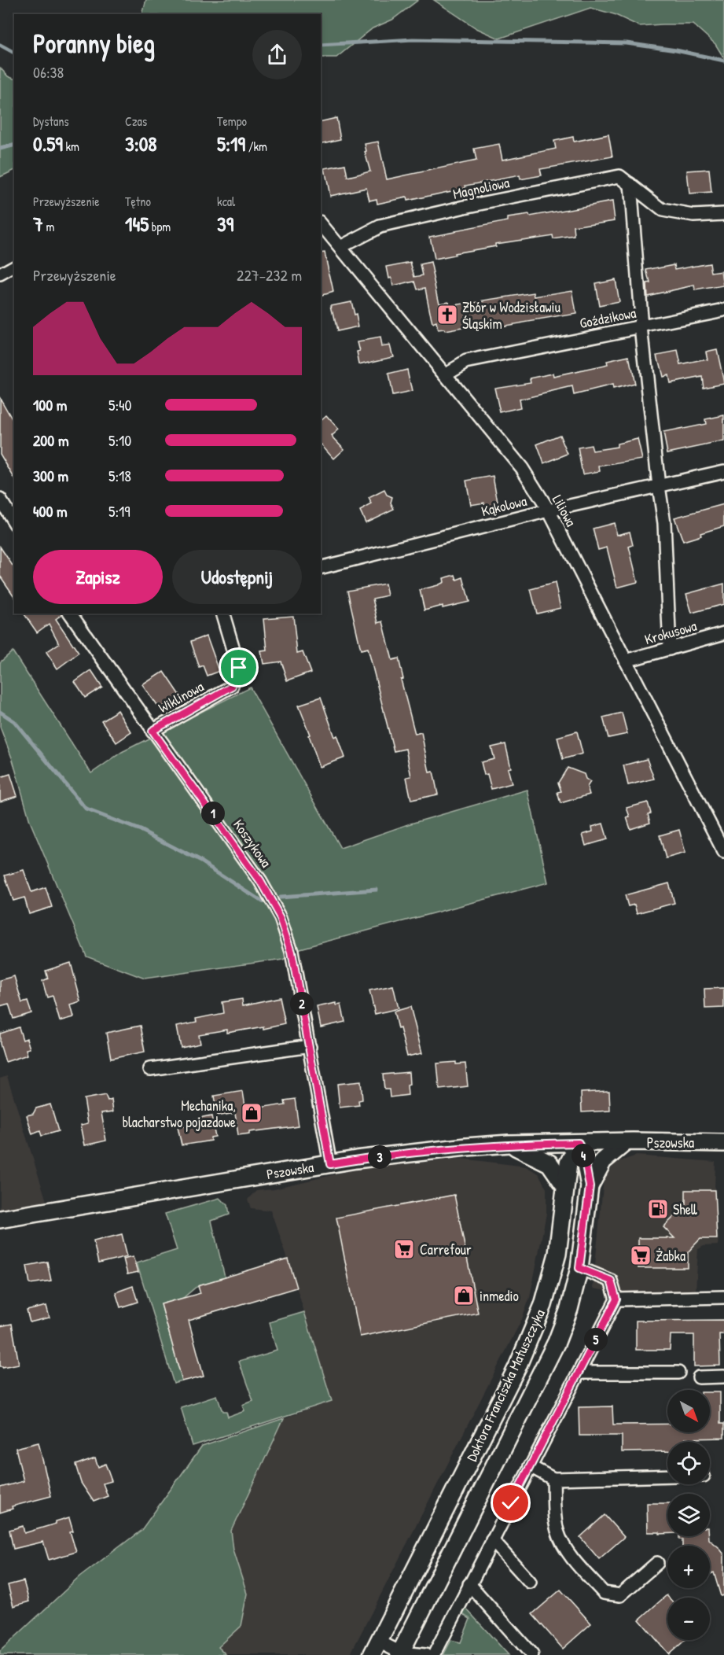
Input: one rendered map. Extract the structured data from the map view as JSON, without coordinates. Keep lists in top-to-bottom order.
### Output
{
  "streets": {
    "main road": ["Pszowska", "Doktora Franciszka Matuszczyka"],
    "street": [
      "Magnoliowa",
      "Goździkowa",
      "Kąkolowa",
      "Liliowa",
      "Krokusowa",
      "Wiklinowa",
      "Koszykowa"
    ]
  },
  "crossings": [
    ["Magnoliowa", "Liliowa"],
    ["Goździkowa", "Liliowa"],
    ["Kąkolowa", "Liliowa"],
    ["Liliowa", "Krokusowa"],
    ["Wiklinowa", "Koszykowa"],
    ["Koszykowa", "Pszowska"],
    ["Pszowska", "Doktora Franciszka Matuszczyka"]
  ],
  "places": {
    "church": ["Zbór w Wodzisławiu Śląskim"],
    "shop": ["Mechanika, blacharstwo pojazdowe", "inmedio"],
    "fuel station": ["Shell"],
    "supermarket": ["Carrefour", "Żabka"]
  },
  "north": "bottom right",
  "page": {
    "heading": ["Poranny bieg", "06:38"],
    "stats": [
      ["Dystans", "0.59 km"],
      ["Czas", "3:08"],
      ["Tempo", "5:19 /km"],
      ["Przewyższenie", "7 m"],
      ["Tętno", "145 bpm"],
      ["kcal", "39"]
    ],
    "chart": ["Przewyższenie", "227–232 m"],
    "list": [
      {
        "name": "100 m",
        "note": "5:40"
      },
      {
        "name": "200 m",
        "note": "5:10"
      },
      {
        "name": "300 m",
        "note": "5:18"
      },
      {
        "name": "400 m",
        "note": "5:19"
      }
    ],
    "buttons": ["Zapisz", "Udostępnij"],
    "pins": [
      "1",
      "2",
      "4",
      "3",
      "5"
    ],
    "map_buttons": ["+", "−"]
  }
}
